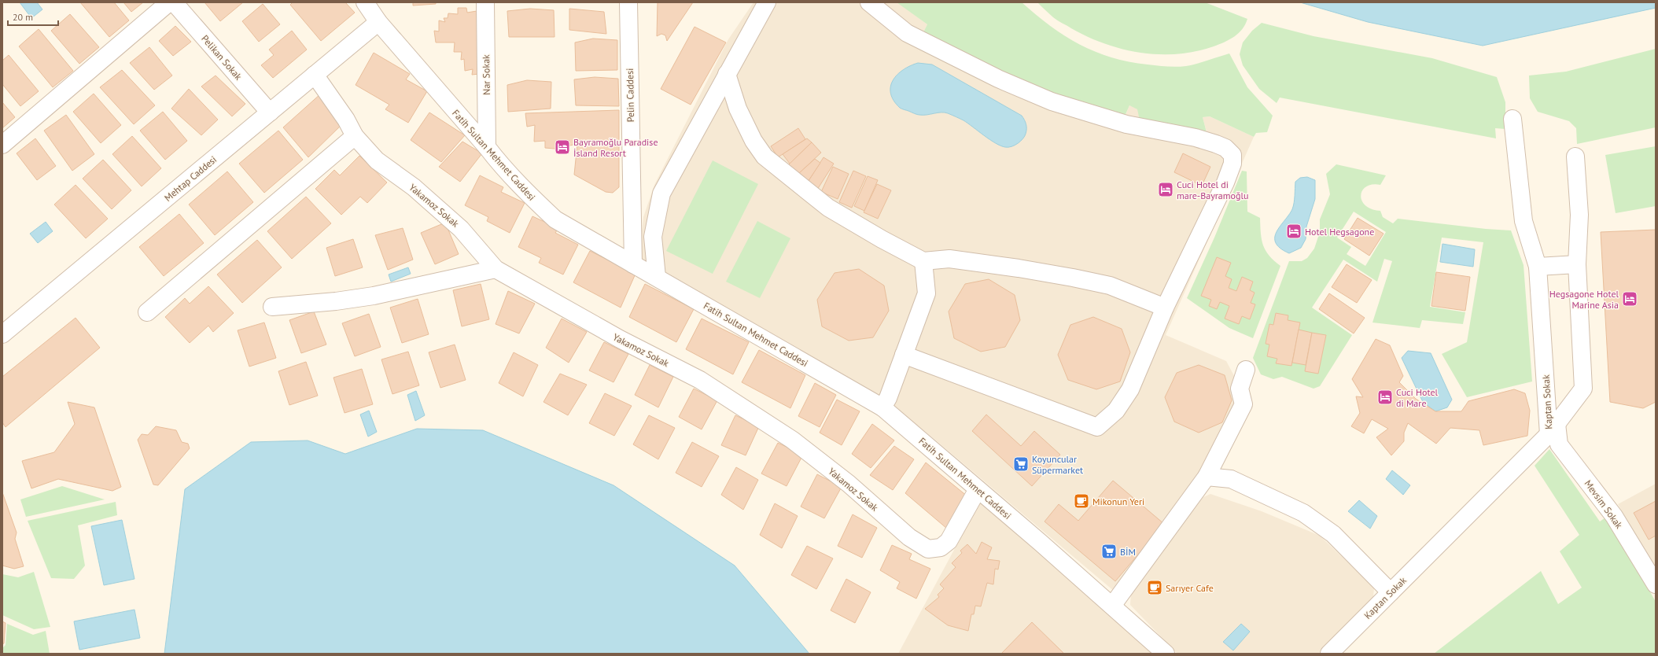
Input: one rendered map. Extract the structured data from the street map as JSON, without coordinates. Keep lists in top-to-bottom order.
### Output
{
  "streets": {
    "street": [
      "Pelikan Sokak",
      "Nar Sokak",
      "Pelin Caddesi",
      "Fatih Sultan Mehmet Caddesi",
      "Mehtap Caddesi",
      "Yakamoz Sokak",
      "Kaptan Sokak",
      "Mevsim Sokak"
    ]
  },
  "crossings": [
    ["Pelikan Sokak", "Mehtap Caddesi"],
    ["Nar Sokak", "Fatih Sultan Mehmet Caddesi"],
    ["Pelin Caddesi", "Fatih Sultan Mehmet Caddesi"],
    ["Fatih Sultan Mehmet Caddesi", "Mehtap Caddesi"],
    ["Fatih Sultan Mehmet Caddesi", "Yakamoz Sokak"],
    ["Mehtap Caddesi", "Yakamoz Sokak"],
    ["Kaptan Sokak", "Mevsim Sokak"]
  ],
  "places": {
    "hotel": [
      "Bayramoğlu Paradise İsland Resort",
      "Cuci Hotel di mare-Bayramoğlu",
      "Hotel Hegsagone",
      "Hegsagone Hotel Marine Asia",
      "Cuci Hotel di Mare"
    ],
    "supermarket": ["Koyuncular Süpermarket", "BİM"],
    "cafe": ["Mikonun Yeri", "Sarıyer Cafe"]
  },
  "scale_bar": "20 m"
}
